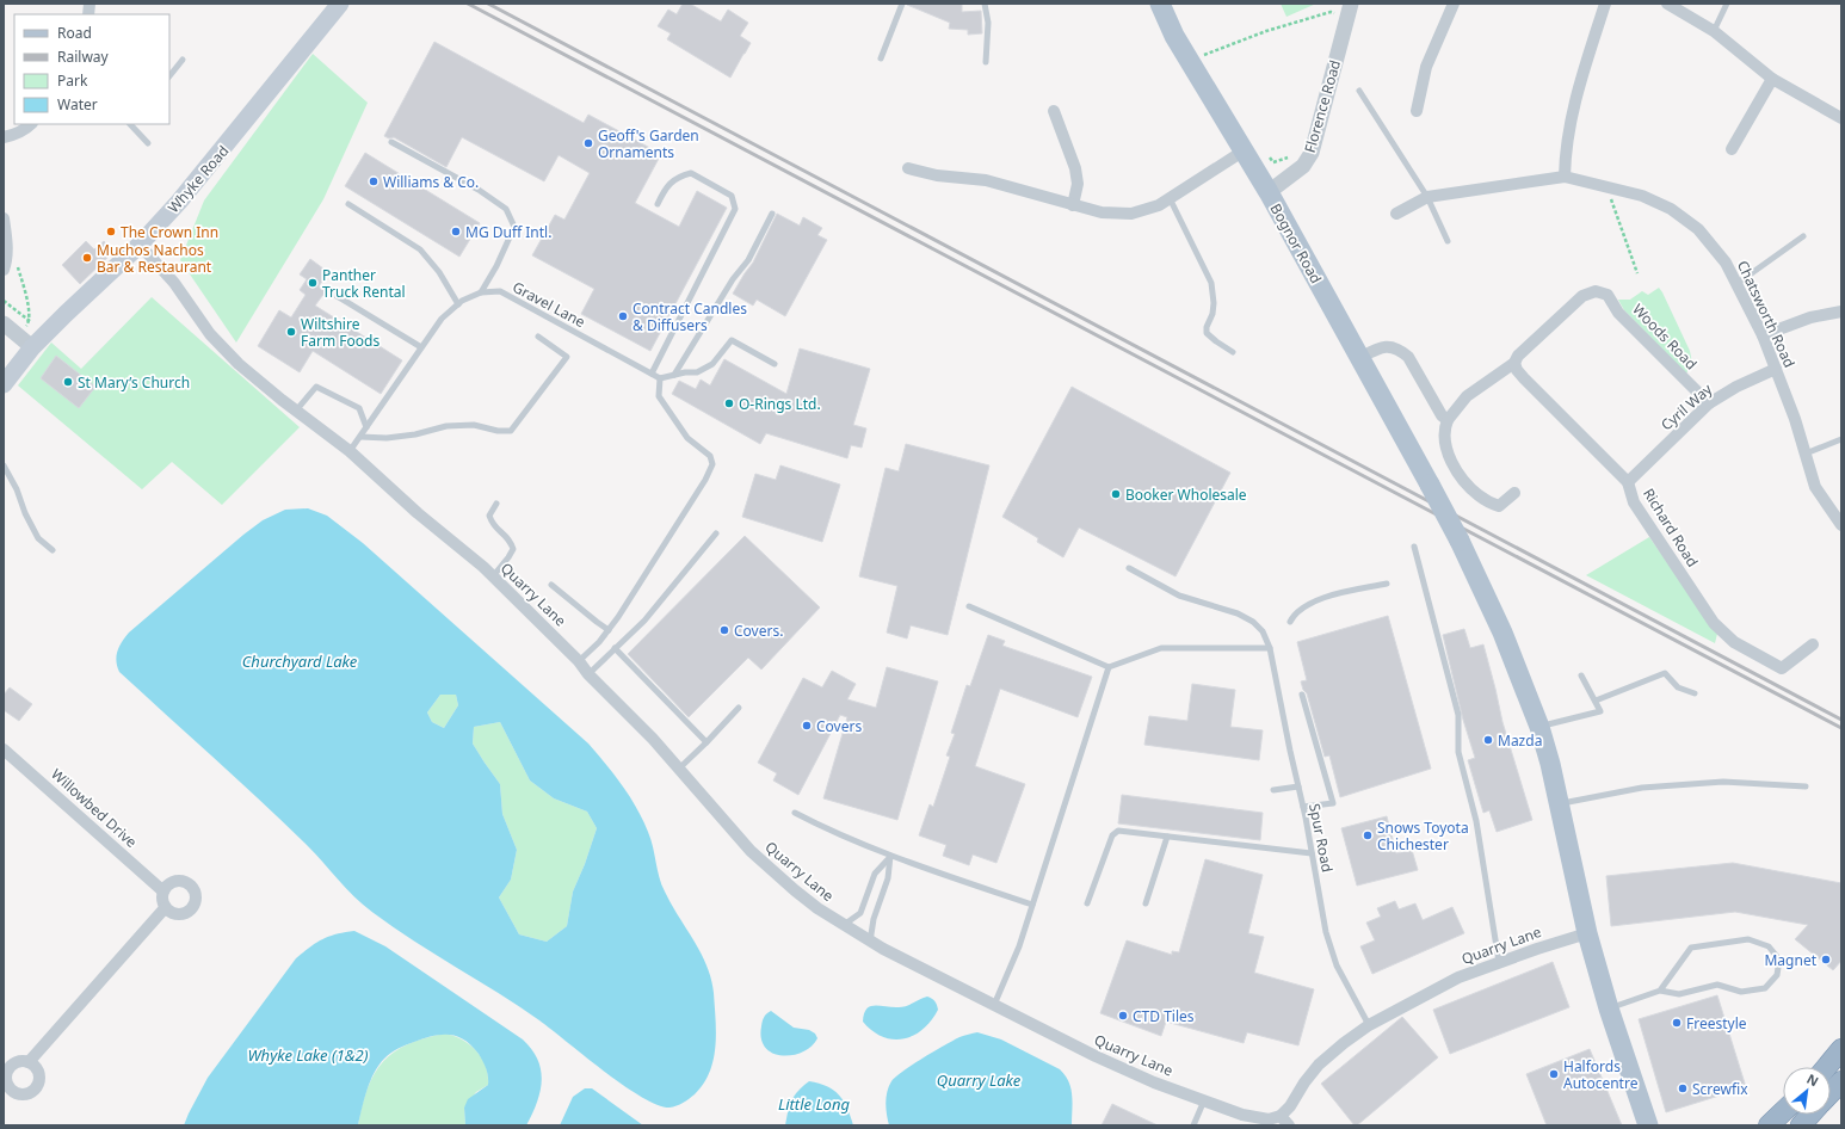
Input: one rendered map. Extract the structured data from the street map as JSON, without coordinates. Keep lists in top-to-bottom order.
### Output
{
  "streets": {
    "main road": ["Whyke Road", "Bognor Road"],
    "street": [
      "Florence Road",
      "Chatsworth Road",
      "Woods Road",
      "Cyril Way",
      "Richard Road",
      "Quarry Lane",
      "Willowbed Drive"
    ],
    "lane": ["Gravel Lane", "Spur Road"]
  },
  "crossings": [
    ["Florence Road", "Bognor Road"],
    ["Whyke Road", "Quarry Lane"],
    ["Bognor Road", "Quarry Lane"],
    ["Gravel Lane", "Quarry Lane"],
    ["Chatsworth Road", "Cyril Way"],
    ["Woods Road", "Cyril Way"],
    ["Woods Road", "Richard Road"],
    ["Cyril Way", "Richard Road"],
    ["Quarry Lane", "Spur Road"]
  ],
  "water": [
    "Churchyard Lake",
    "Whyke Lake (1&2)",
    "Quarry Lake",
    "Little Long"
  ],
  "places": [
    "Geoff's Garden Ornaments",
    "Williams & Co.",
    "The Crown Inn",
    "MG Duff Intl.",
    "Muchos Nachos Bar & Restaurant",
    "Panther Truck Rental",
    "Contract Candles & Diffusers",
    "Wiltshire Farm Foods",
    "St Mary’s Church",
    "O-Rings Ltd.",
    "Booker Wholesale",
    "Covers.",
    "Covers",
    "Mazda",
    "Snows Toyota Chichester",
    "Magnet",
    "CTD Tiles",
    "Freestyle",
    "Halfords Autocentre",
    "Screwfix"
  ],
  "legend": [
    "Road",
    "Railway",
    "Park",
    "Water"
  ],
  "north": "top right"
}
